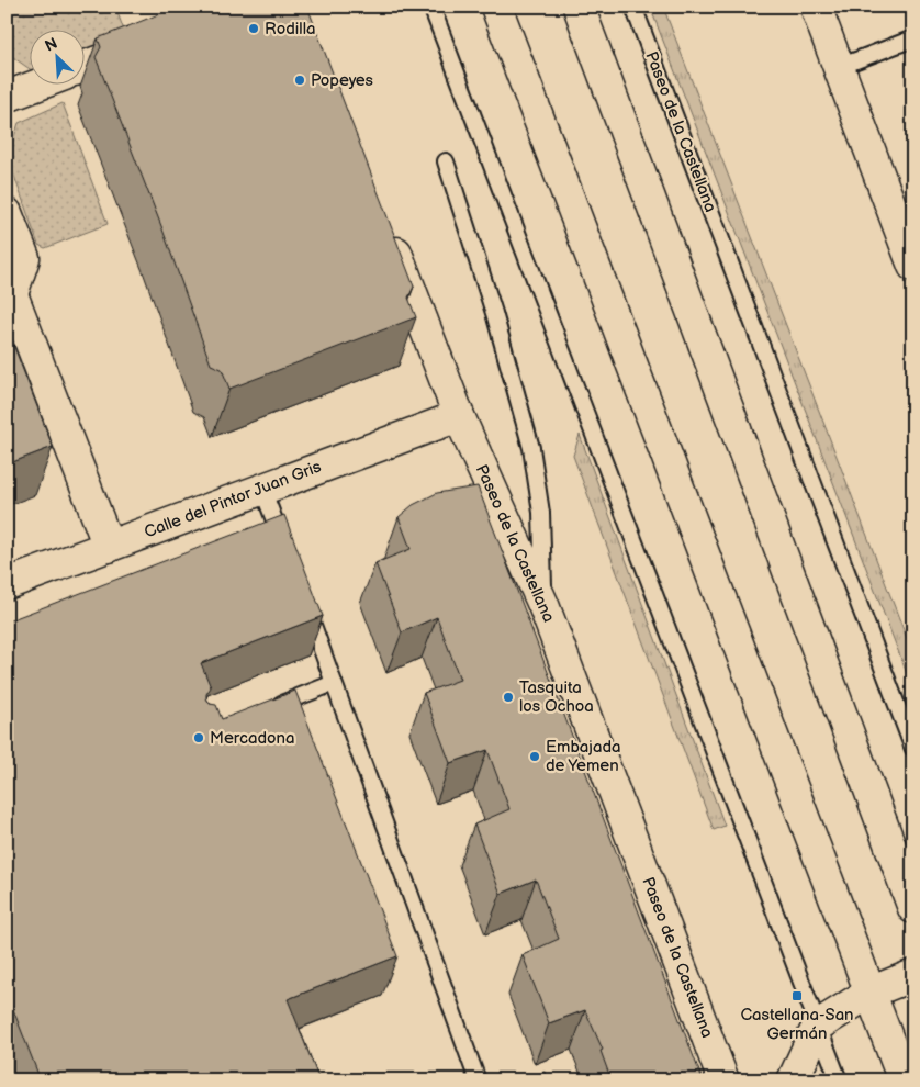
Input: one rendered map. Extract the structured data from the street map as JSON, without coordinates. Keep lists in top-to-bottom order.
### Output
{
  "streets": {
    "main road": ["Paseo de la Castellana", "Calle del Pintor Juan Gris"]
  },
  "crossings": [
    ["Paseo de la Castellana", "Calle del Pintor Juan Gris"]
  ],
  "places": {
    "other": [
      "Rodilla",
      "Popeyes",
      "Tasquita los Ochoa",
      "Mercadona",
      "Embajada de Yemen"
    ],
    "transit": ["Castellana-San Germán"]
  },
  "north": "top left"
}
